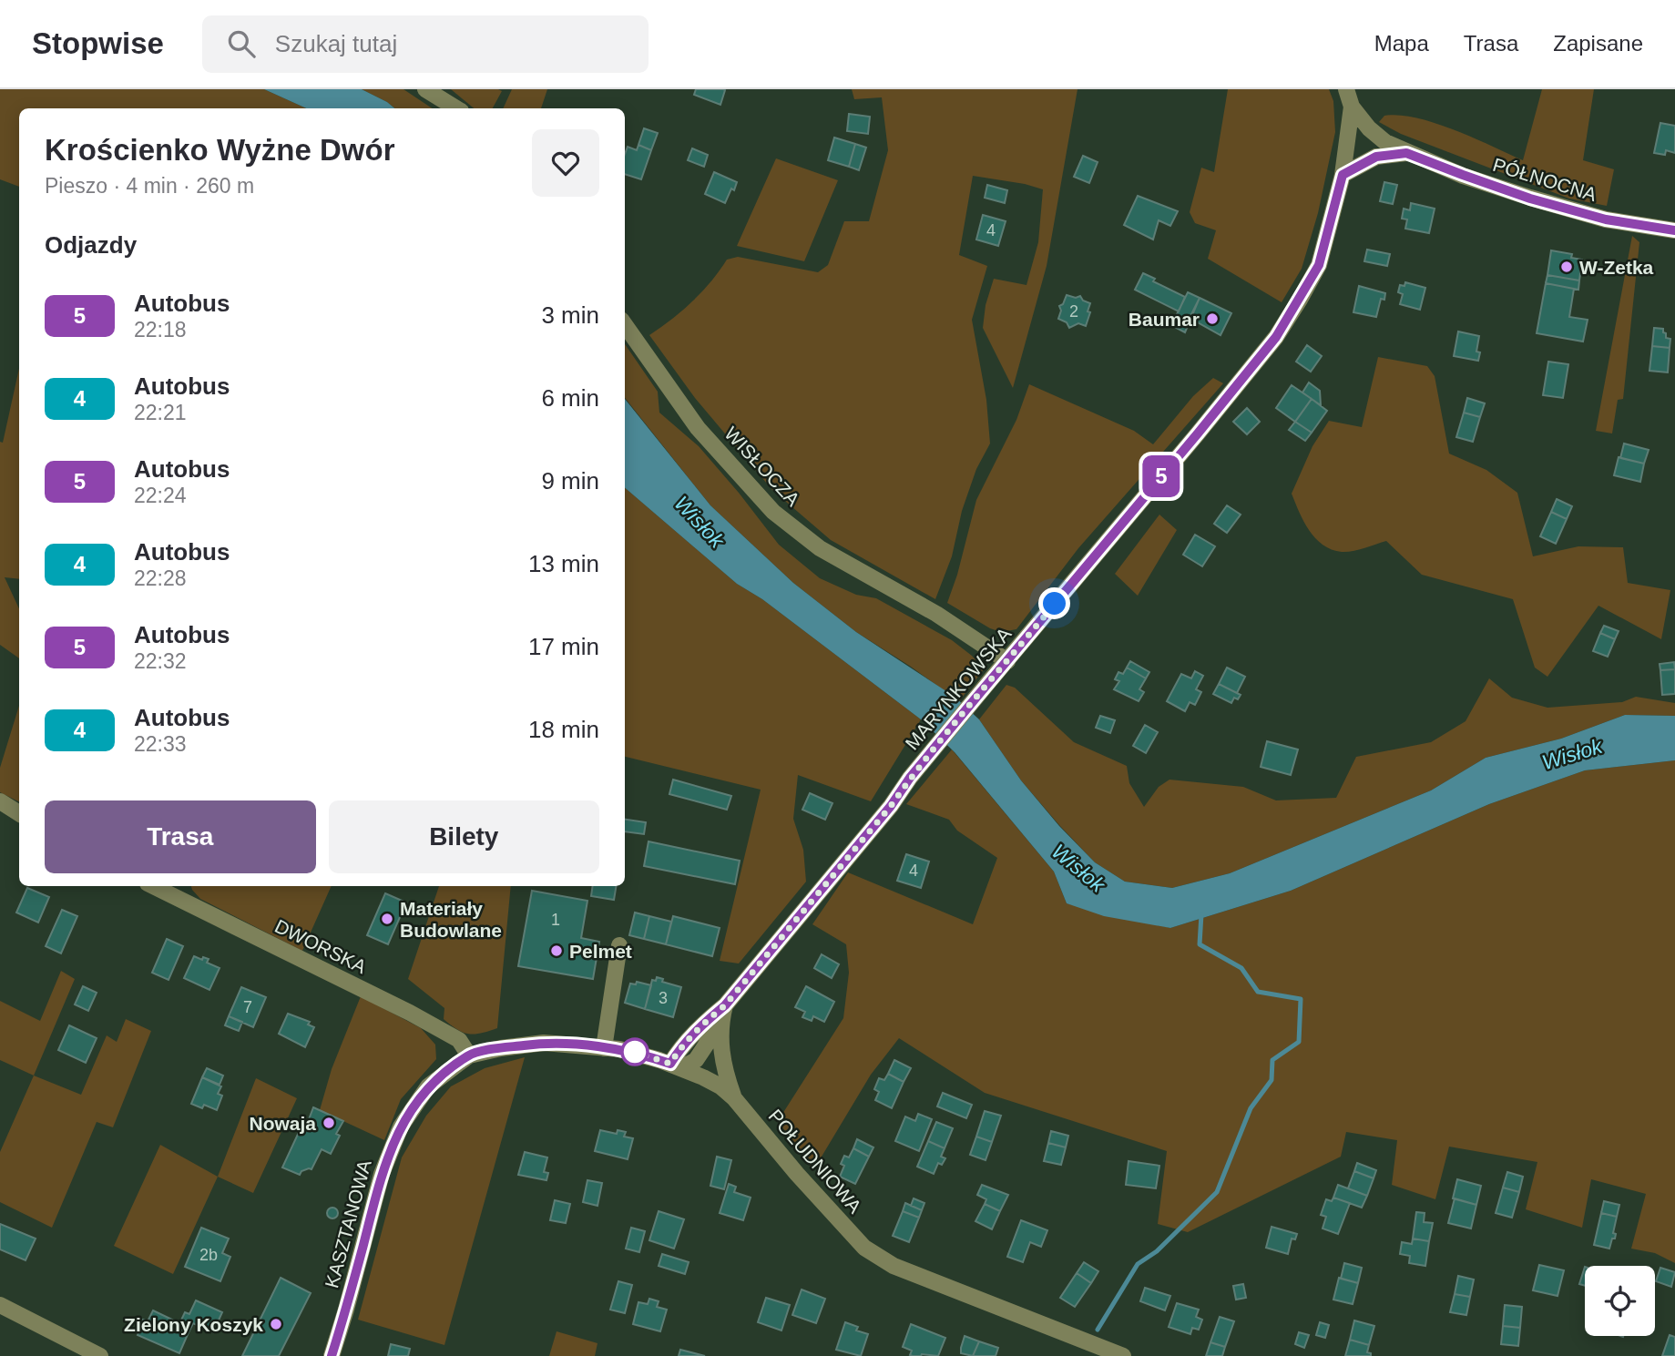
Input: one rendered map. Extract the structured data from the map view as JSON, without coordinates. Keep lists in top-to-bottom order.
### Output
{
  "streets": {
    "street": [
      "PÓŁNOCNA",
      "WISŁOCZA",
      "MARYNKOWSKA",
      "DWORSKA",
      "POŁUDNIOWA",
      "KASZTANOWA"
    ]
  },
  "crossings": [
    ["PÓŁNOCNA", "MARYNKOWSKA"],
    ["WISŁOCZA", "MARYNKOWSKA"],
    ["MARYNKOWSKA", "POŁUDNIOWA"],
    ["DWORSKA", "POŁUDNIOWA"],
    ["DWORSKA", "KASZTANOWA"],
    ["POŁUDNIOWA", "KASZTANOWA"]
  ],
  "water": ["Wisłok"],
  "places": [
    "W-Zetka",
    "Baumar",
    "Materiały Budowlane",
    "Pelmet",
    "Nowaja",
    "Zielony Koszyk"
  ],
  "lines": ["bus line 5"],
  "house_numbers": [
    "4",
    "2",
    "4",
    "1",
    "3",
    "7",
    "2b"
  ],
  "page": {
    "header": "Stopwise",
    "search": "Szukaj tutaj",
    "nav": ["Mapa", "Trasa", "Zapisane"],
    "on_map": "5",
    "heading": [
      ["Krościenko Wyżne Dwór", "Pieszo · 4 min · 260 m"],
      "Odjazdy"
    ],
    "list": [
      {
        "mark": "5",
        "name": "Autobus",
        "note": "22:18",
        "value": "3 min"
      },
      {
        "mark": "4",
        "name": "Autobus",
        "note": "22:21",
        "value": "6 min"
      },
      {
        "mark": "5",
        "name": "Autobus",
        "note": "22:24",
        "value": "9 min"
      },
      {
        "mark": "4",
        "name": "Autobus",
        "note": "22:28",
        "value": "13 min"
      },
      {
        "mark": "5",
        "name": "Autobus",
        "note": "22:32",
        "value": "17 min"
      },
      {
        "mark": "4",
        "name": "Autobus",
        "note": "22:33",
        "value": "18 min"
      }
    ],
    "buttons": ["Trasa", "Bilety"]
  }
}
